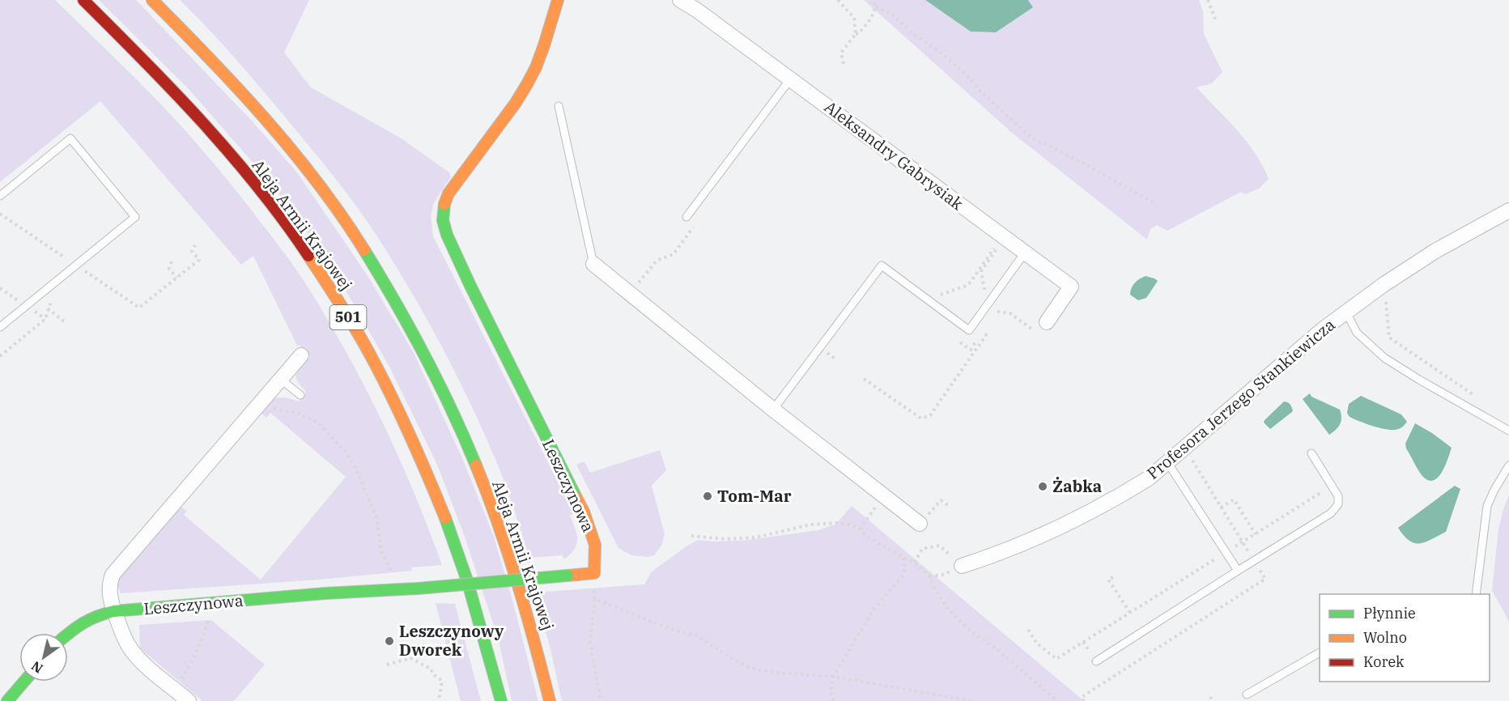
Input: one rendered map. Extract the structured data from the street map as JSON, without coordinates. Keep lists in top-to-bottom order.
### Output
{
  "streets": {
    "main road": ["Aleja Armii Krajowej", "501", "Leszczynowa"],
    "street": ["Aleksandry Gabrysiak", "Profesora Jerzego Stankiewicza"]
  },
  "places": ["Żabka", "Tom-Mar", "Leszczynowy Dworek"],
  "legend": ["Płynnie", "Wolno", "Korek"],
  "north": "bottom left"
}
